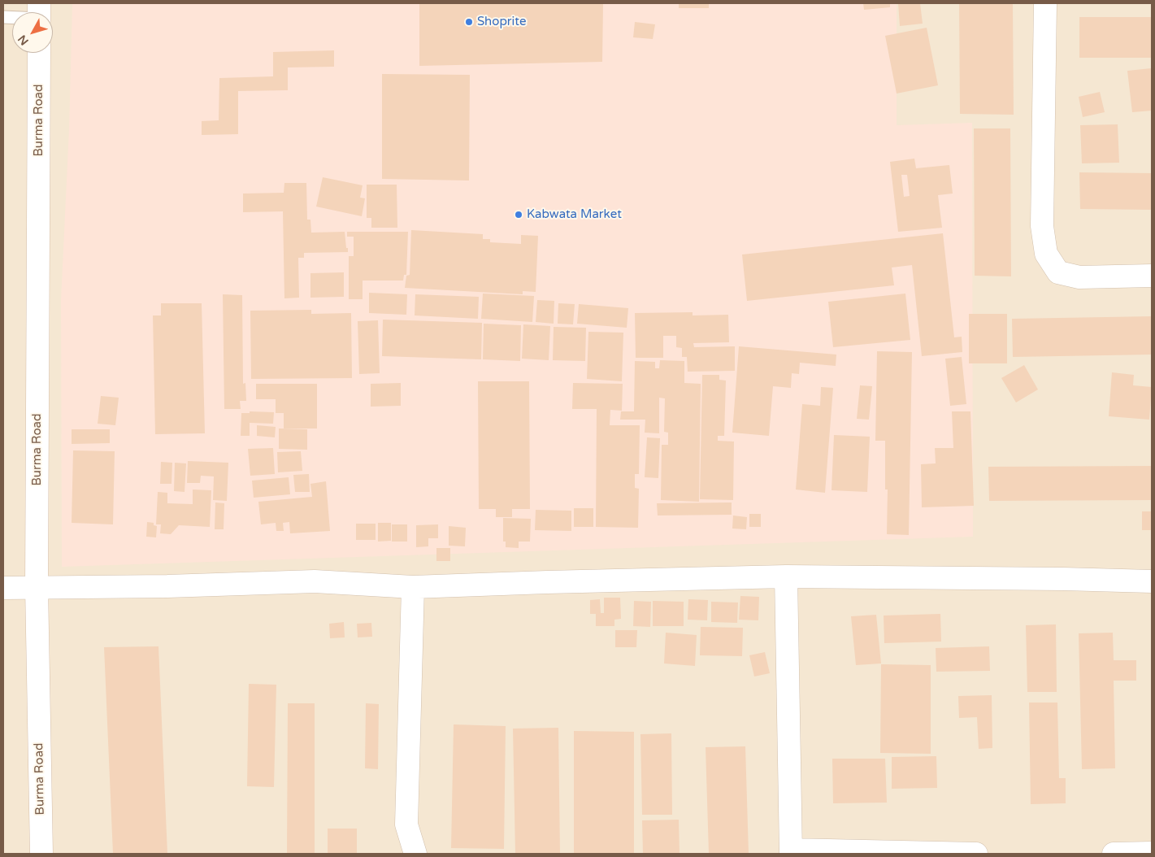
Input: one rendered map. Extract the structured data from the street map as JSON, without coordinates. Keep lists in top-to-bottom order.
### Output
{
  "streets": {
    "street": ["Burma Road"]
  },
  "places": ["Shoprite", "Kabwata Market"],
  "north": "bottom left"
}
